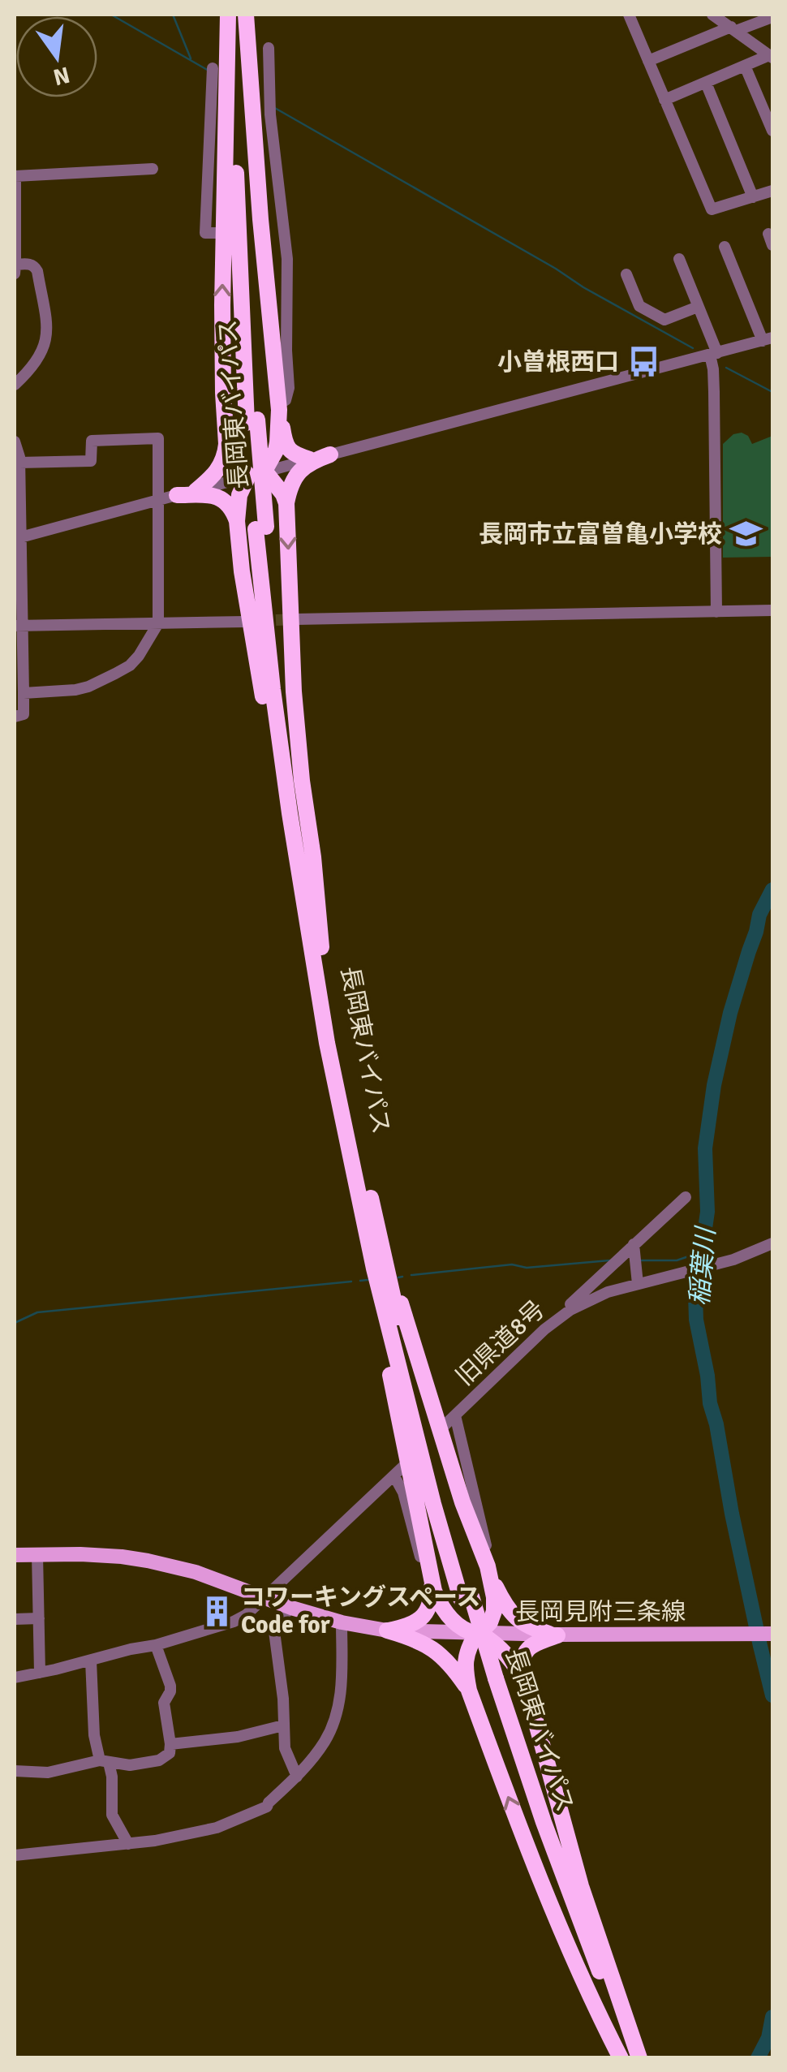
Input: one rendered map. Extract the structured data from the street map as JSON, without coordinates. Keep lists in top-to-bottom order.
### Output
{
  "streets": {
    "highway": ["長岡東バイパス"],
    "main road": ["長岡見附三条線"],
    "street": ["旧県道8号"]
  },
  "water": ["稲葉川"],
  "places": {
    "bus stop": ["小曽根西口"],
    "school or university": ["長岡市立富曽亀小学校"],
    "building": ["コワーキングスペース Code for"]
  },
  "north": "bottom"
}
